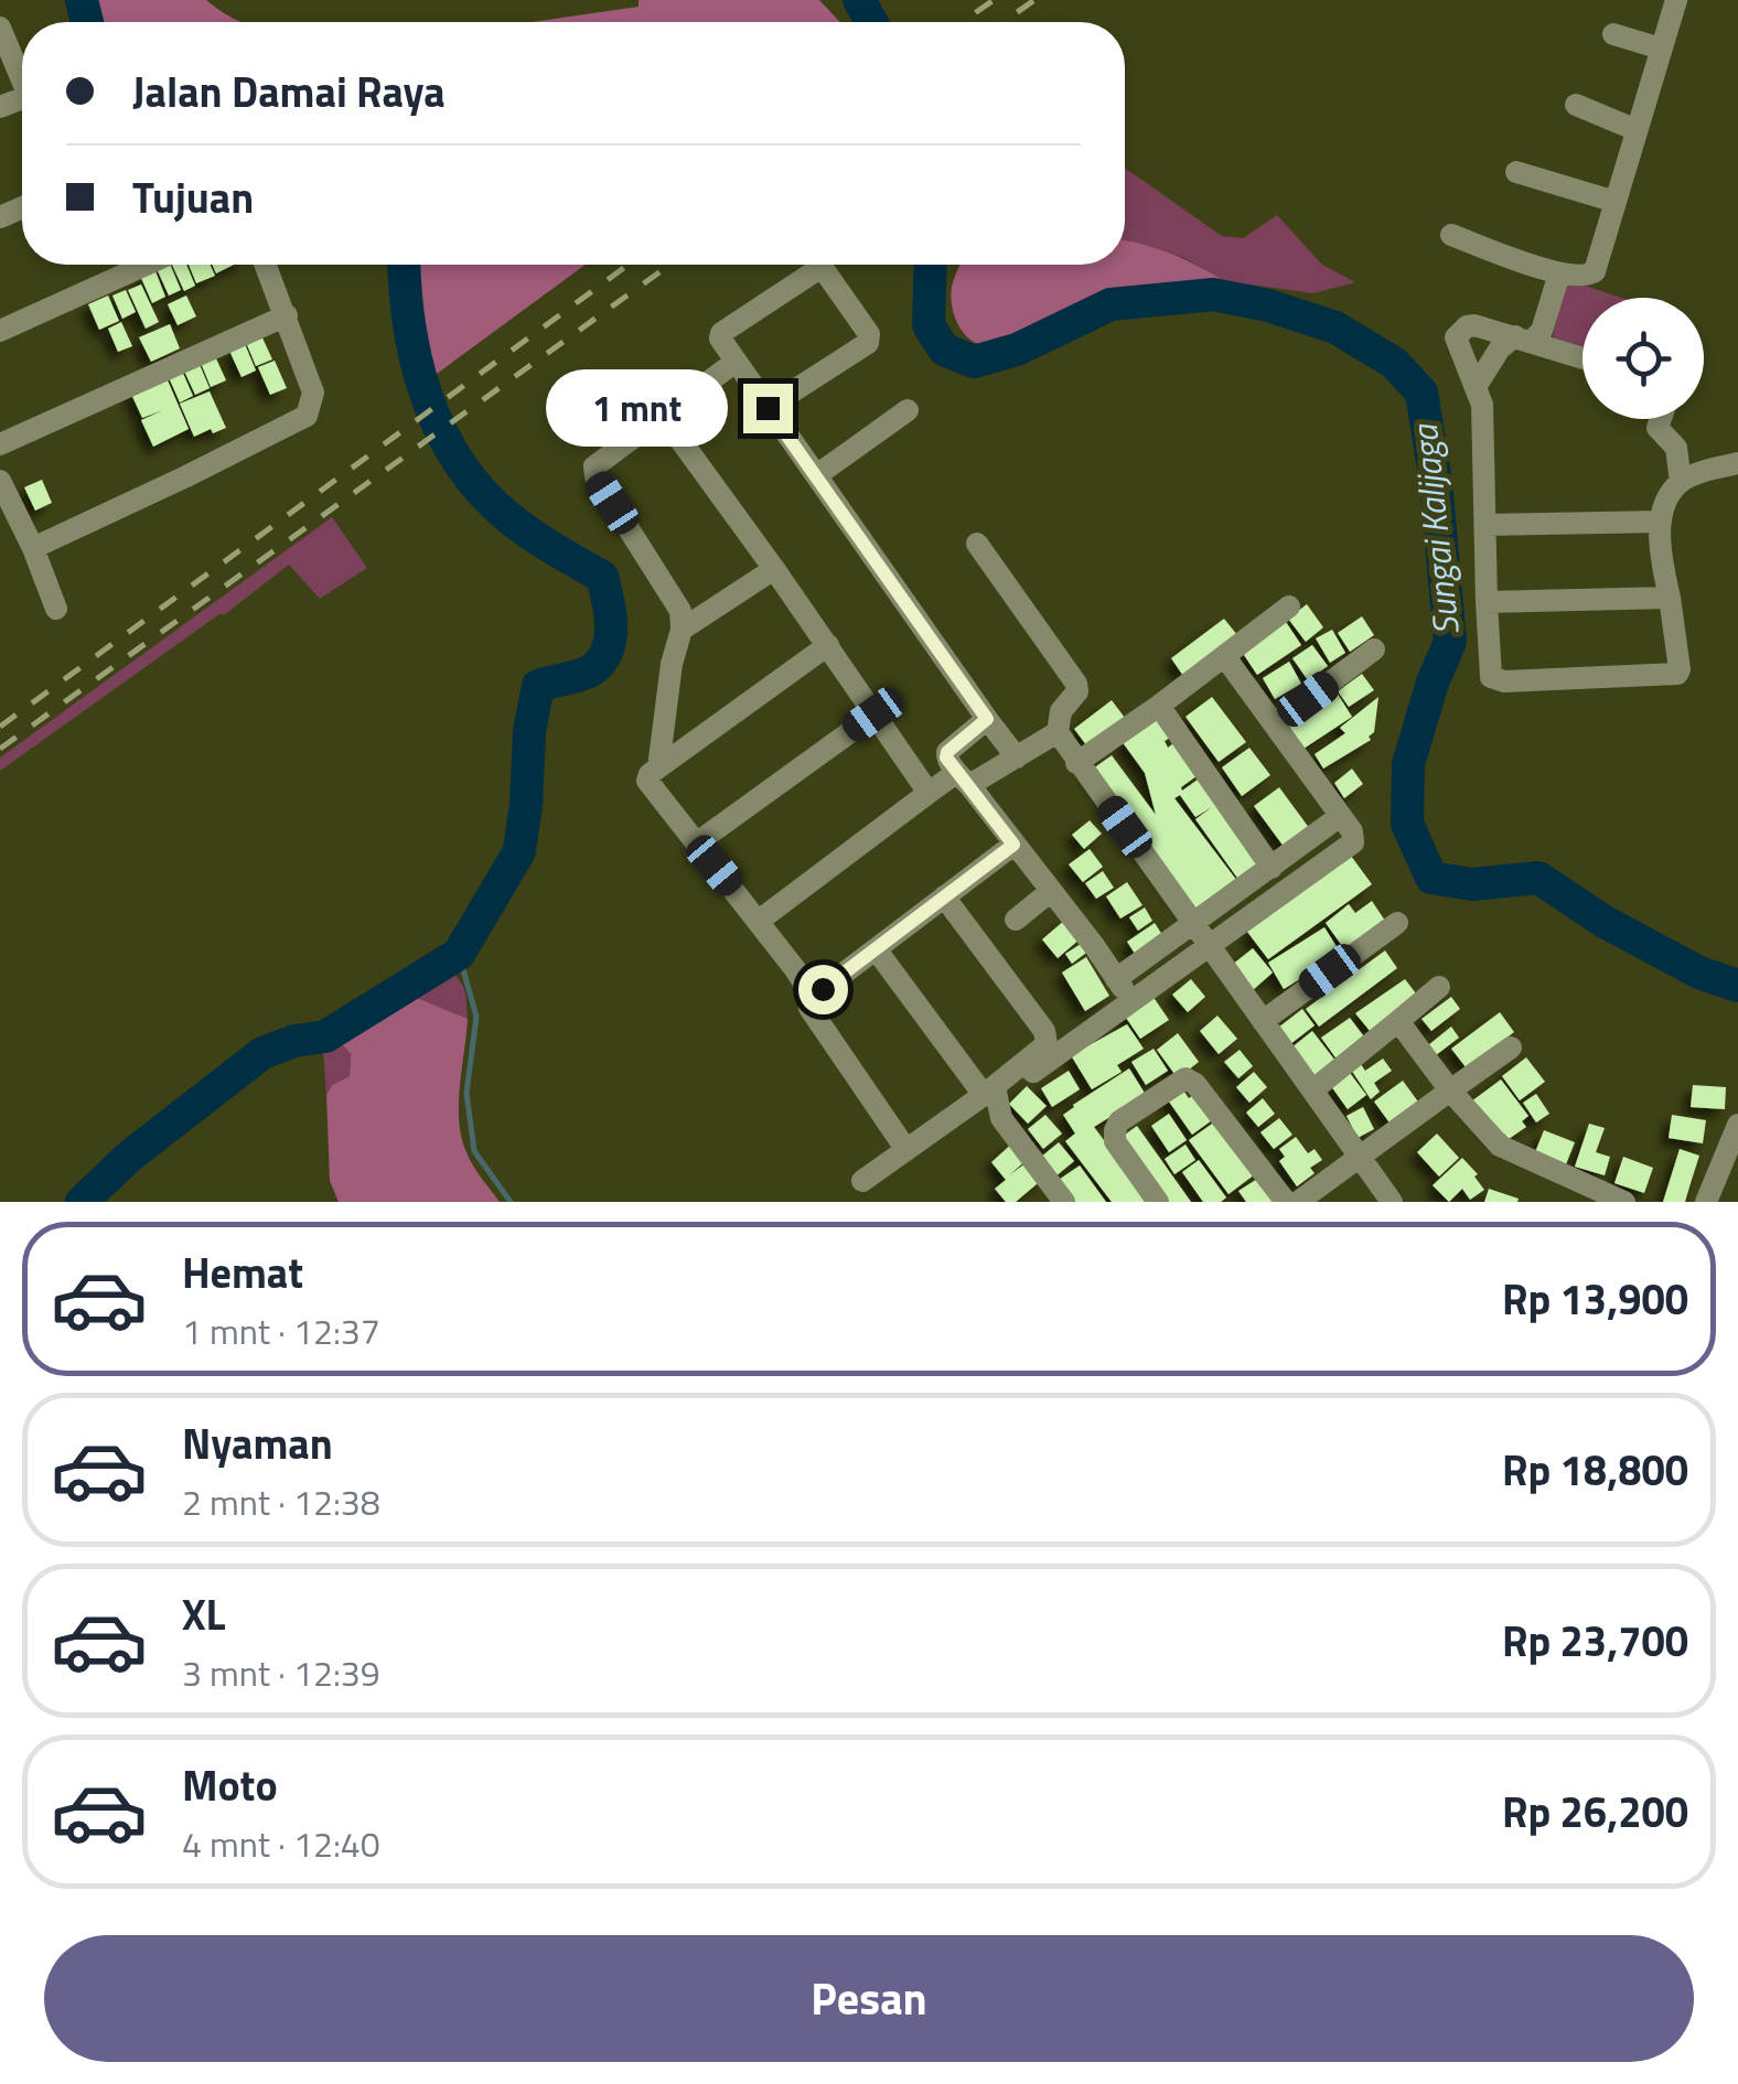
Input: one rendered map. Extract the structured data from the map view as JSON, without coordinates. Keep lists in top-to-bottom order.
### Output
{
  "water": ["Sungai Kalijaga"],
  "page": {
    "banner": ["Jalan Damai Raya", "Tujuan"],
    "bubble": "1 mnt",
    "list": [
      {
        "name": "Hemat",
        "note": "1 mnt · 12:37",
        "value": "Rp 13,900"
      },
      {
        "name": "Nyaman",
        "note": "2 mnt · 12:38",
        "value": "Rp 18,800"
      },
      {
        "name": "XL",
        "note": "3 mnt · 12:39",
        "value": "Rp 23,700"
      },
      {
        "name": "Moto",
        "note": "4 mnt · 12:40",
        "value": "Rp 26,200"
      }
    ],
    "buttons": "Pesan"
  }
}
